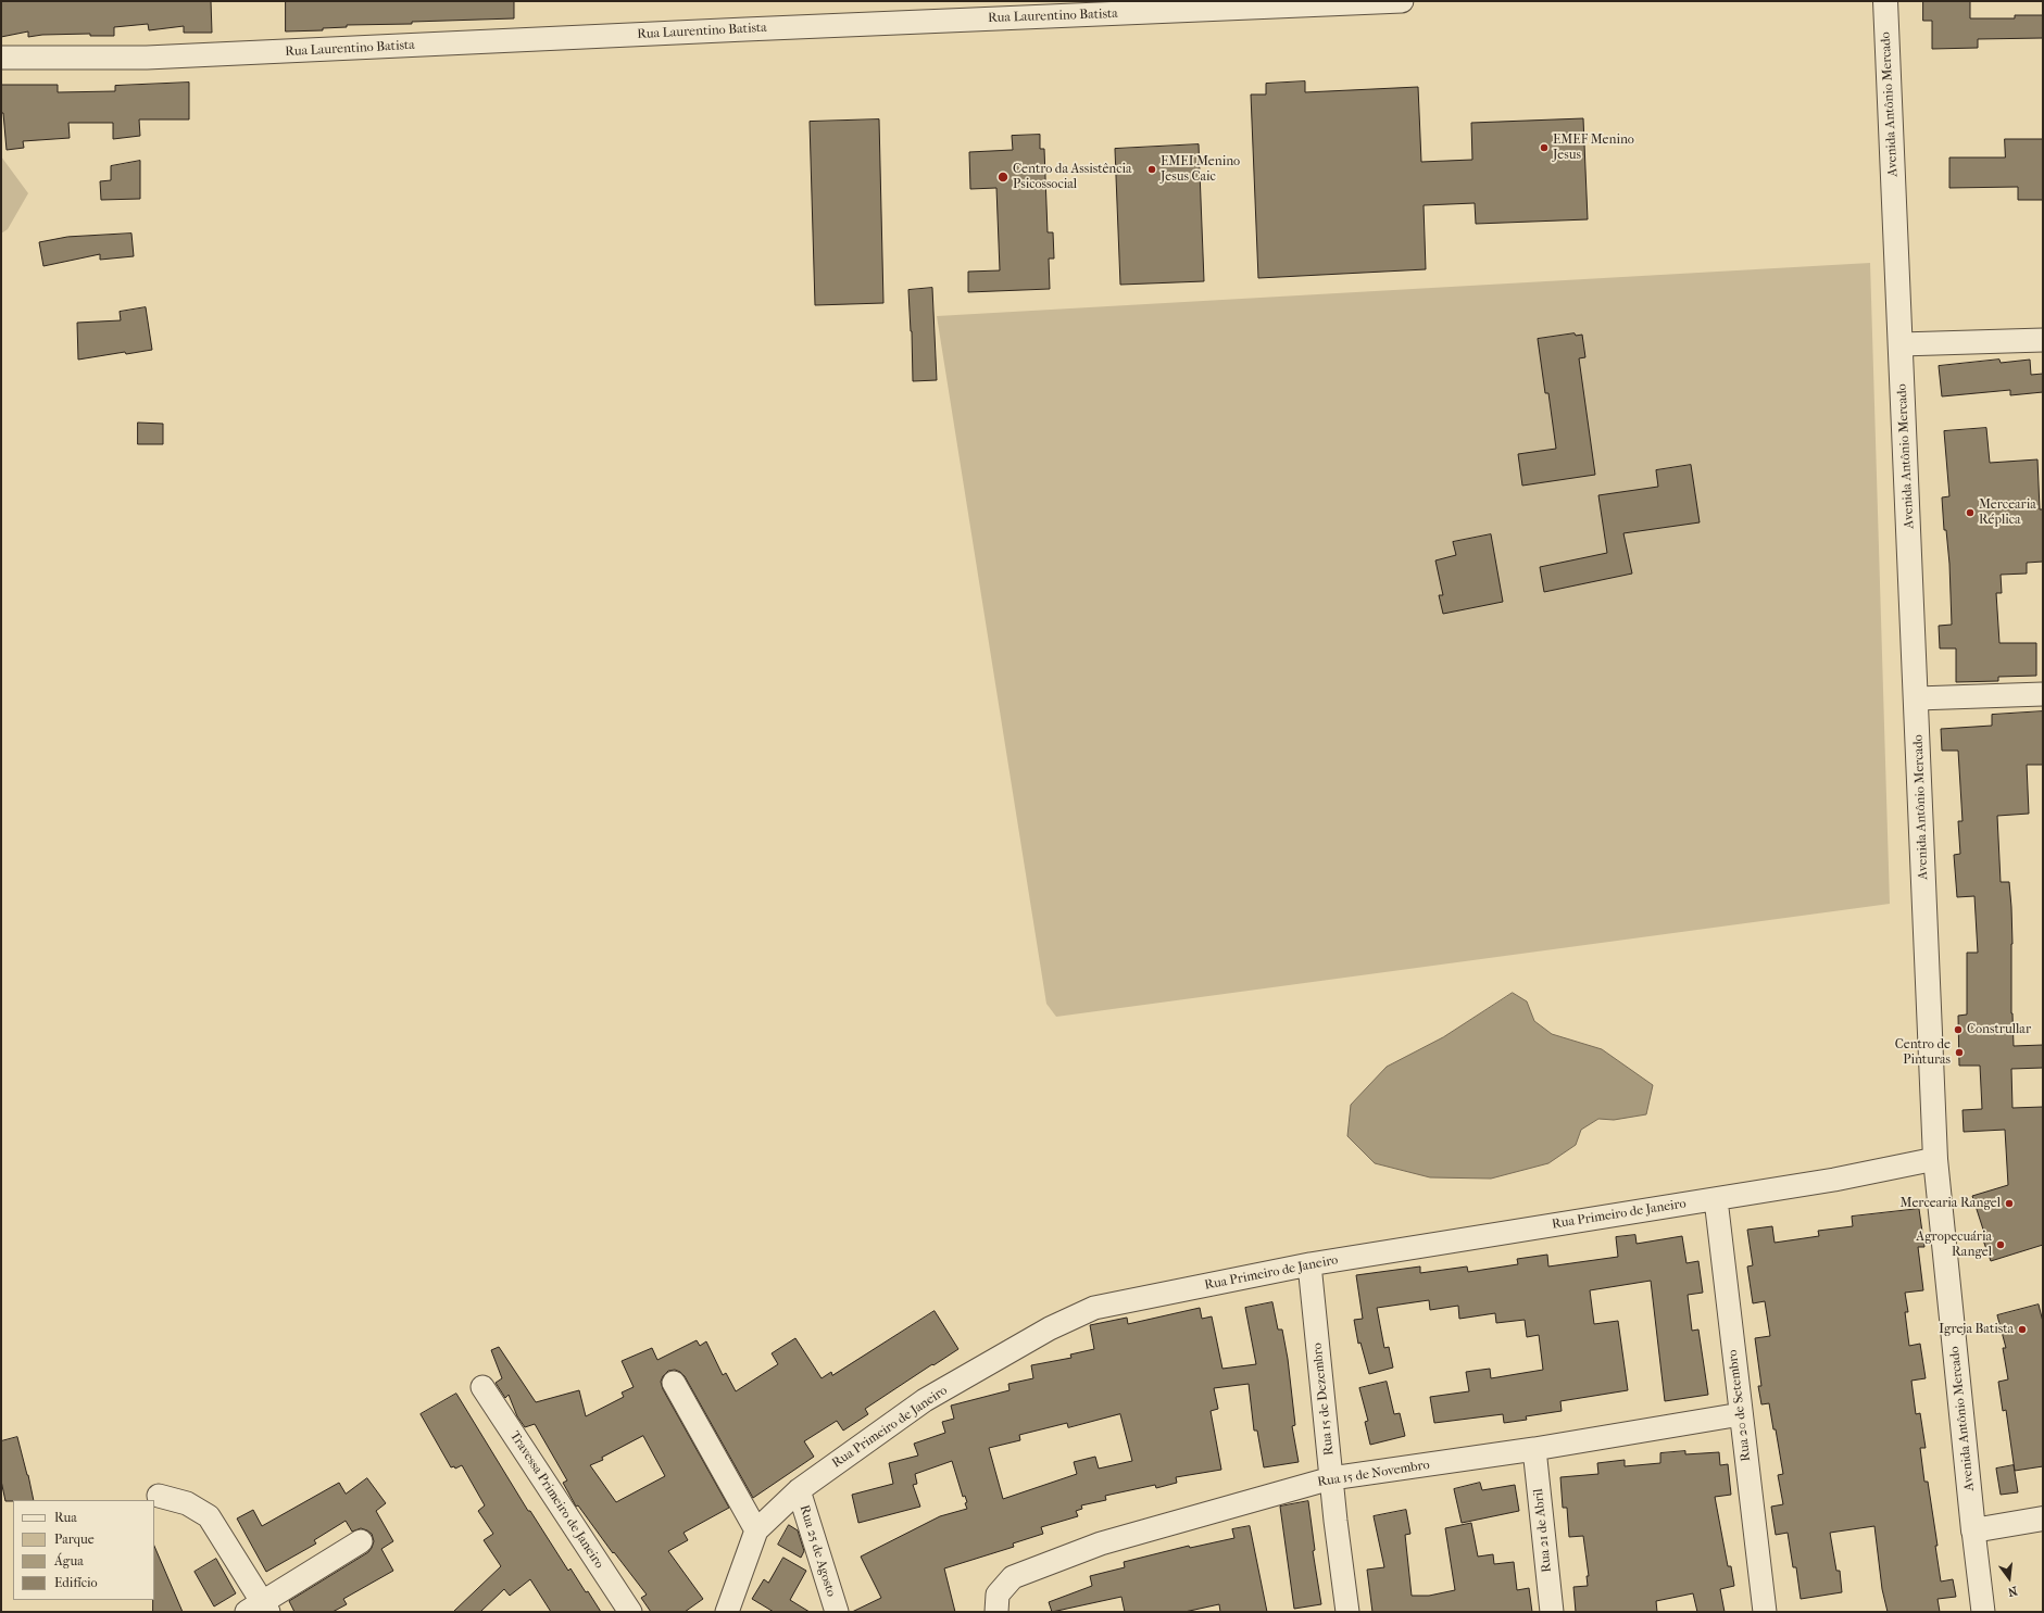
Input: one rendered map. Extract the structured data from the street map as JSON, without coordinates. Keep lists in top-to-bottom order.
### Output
{
  "streets": {
    "street": [
      "Rua Laurentino Batista",
      "Avenida Antônio Mercado",
      "Rua Primeiro de Janeiro",
      "Rua 15 de Dezembro",
      "Rua 20 de Setembro",
      "Rua 15 de Novembro",
      "Travessa Primeiro de Janeiro",
      "Rua 21 de Abril",
      "Rua 25 de Agosto"
    ]
  },
  "crossings": [
    ["Avenida Antônio Mercado", "Rua Primeiro de Janeiro"],
    ["Rua Primeiro de Janeiro", "Rua 15 de Dezembro"],
    ["Rua Primeiro de Janeiro", "Rua 20 de Setembro"],
    ["Rua Primeiro de Janeiro", "Rua 25 de Agosto"],
    ["Rua 15 de Dezembro", "Rua 15 de Novembro"],
    ["Rua 20 de Setembro", "Rua 15 de Novembro"],
    ["Rua 15 de Novembro", "Rua 21 de Abril"]
  ],
  "places": [
    "EMEF Menino Jesus",
    "EMEI Menino Jesus Caic",
    "Centro da Assistência Psicossocial",
    "Mercearia Réplica",
    "Construllar",
    "Centro de Pinturas",
    "Mercearia Rangel",
    "Agropecuária Rangel",
    "Igreja Batista"
  ],
  "legend": [
    "Rua",
    "Parque",
    "Água",
    "Edifício"
  ],
  "north": "bottom"
}
